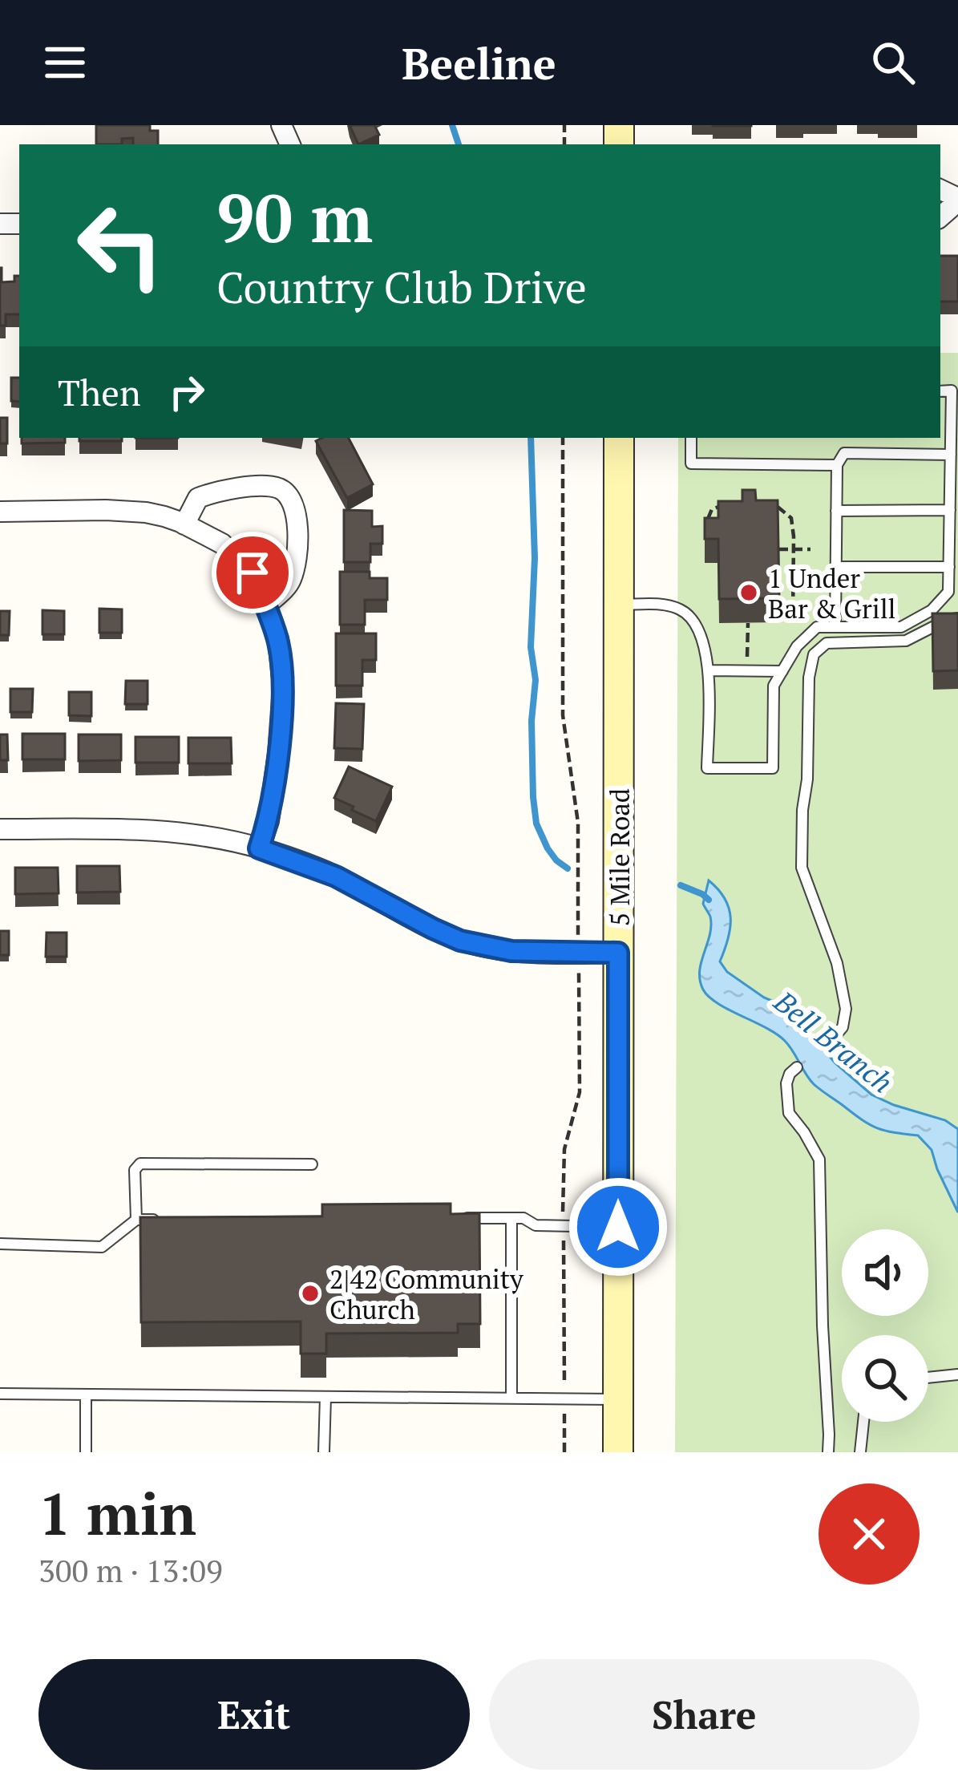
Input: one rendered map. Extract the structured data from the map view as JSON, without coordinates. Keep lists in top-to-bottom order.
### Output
{
  "streets": {
    "main road": ["5 Mile Road"]
  },
  "water": ["Bell Branch"],
  "places": ["1 Under Bar & Grill", "2|42 Community Church"],
  "page": {
    "header": "Beeline",
    "turn": ["90 m", "Country Club Drive"],
    "then": "Then",
    "heading": ["1 min", "300 m · 13:09"],
    "buttons": ["Exit", "Share"]
  }
}
